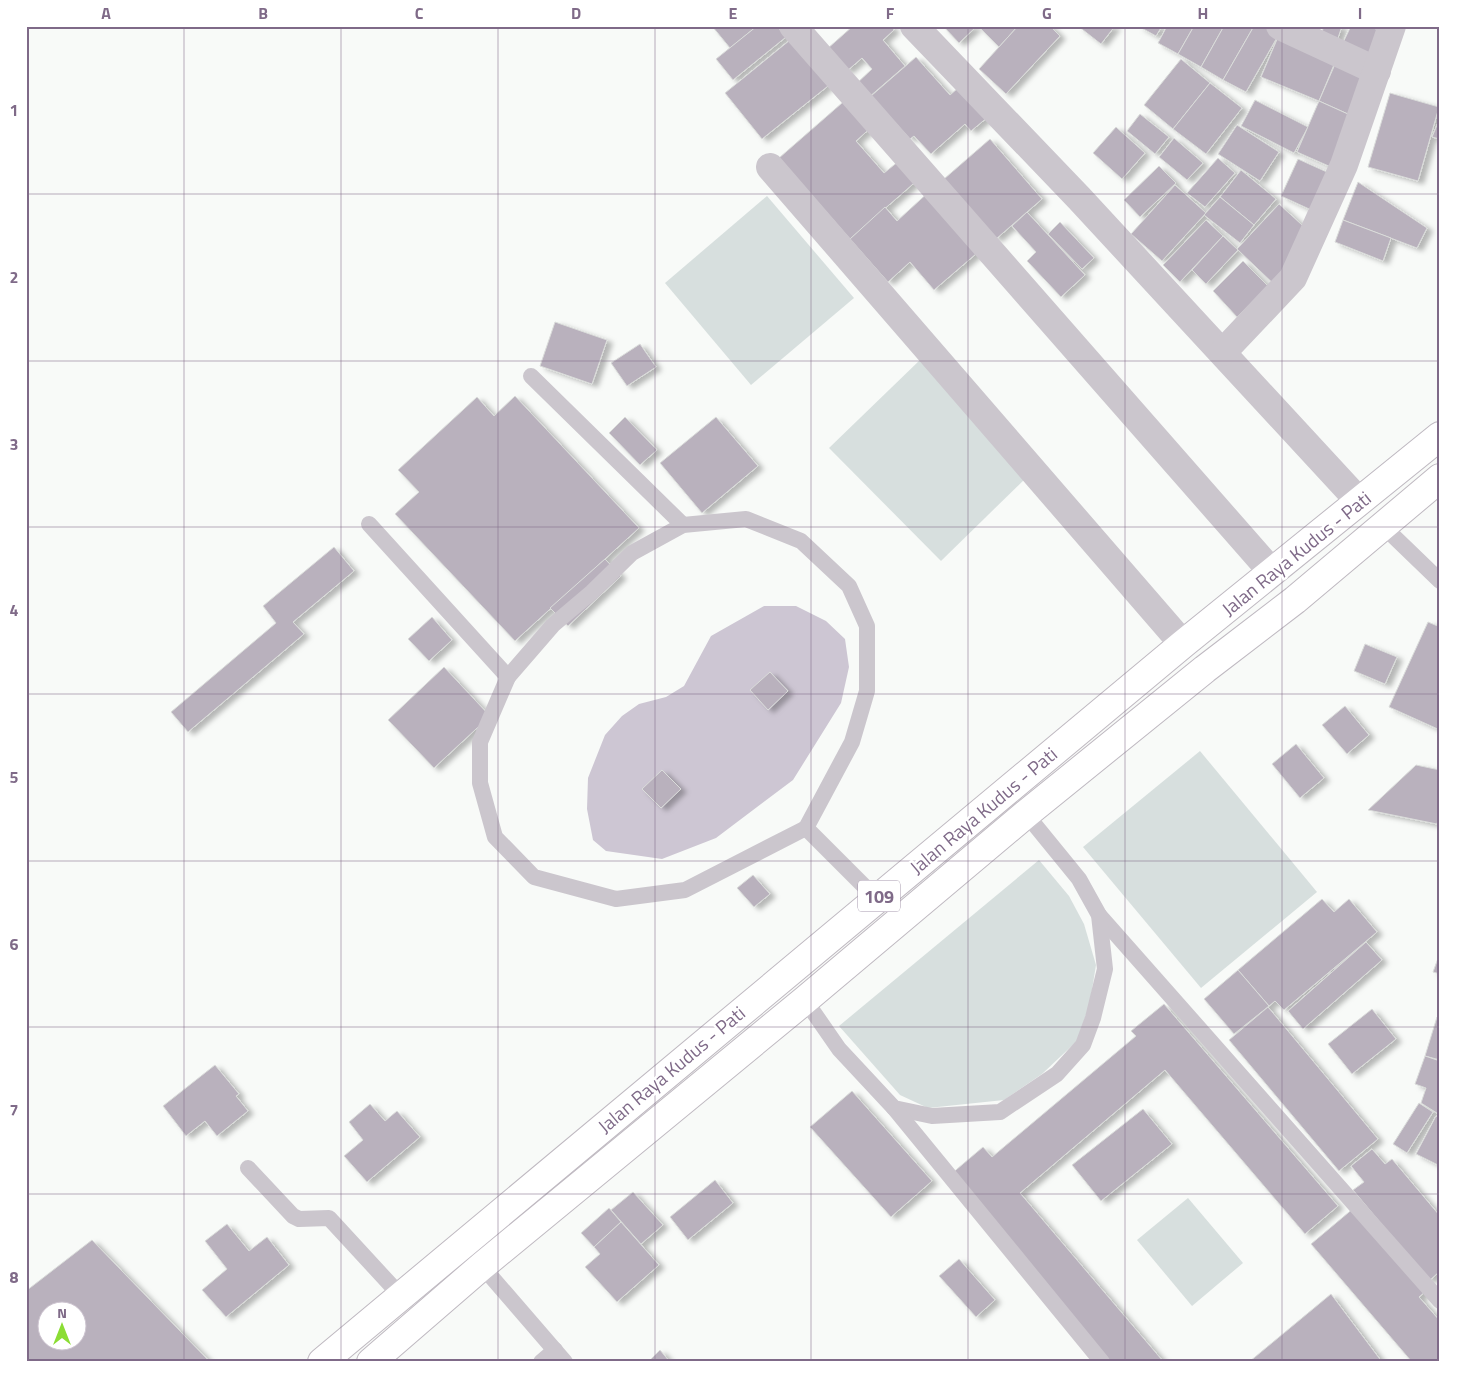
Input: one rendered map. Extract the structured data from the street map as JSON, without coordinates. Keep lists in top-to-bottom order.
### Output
{
  "streets": {
    "main road": ["Jalan Raya Kudus - Pati", "109"]
  },
  "north": "top",
  "grid": {
    "columns": [
      "A",
      "B",
      "C",
      "D",
      "E",
      "F",
      "G",
      "H",
      "I"
    ],
    "rows": [
      "1",
      "2",
      "3",
      "4",
      "5",
      "6",
      "7",
      "8"
    ]
  }
}
